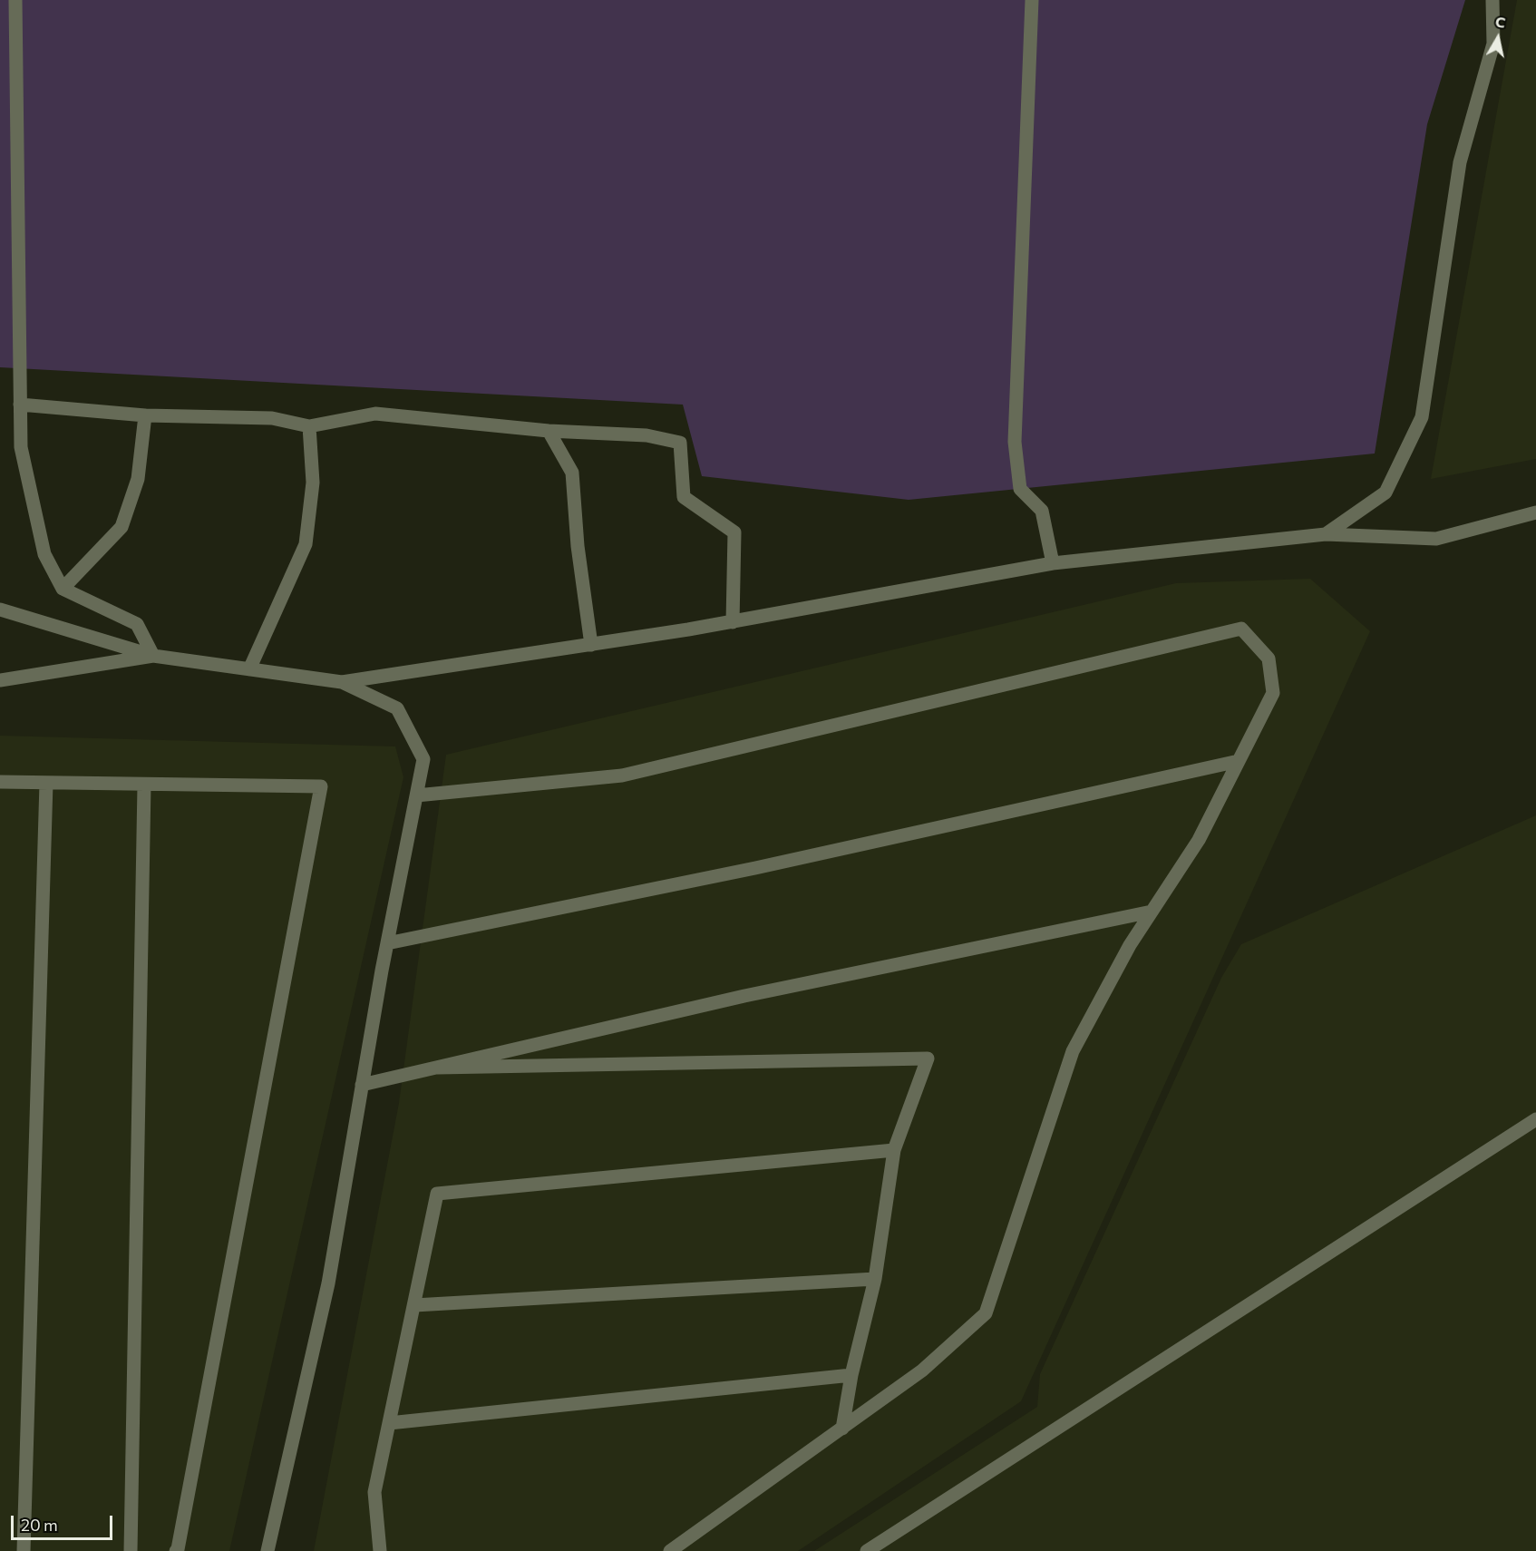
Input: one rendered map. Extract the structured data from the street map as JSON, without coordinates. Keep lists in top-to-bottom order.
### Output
{
  "scale_bar": "20 m",
  "north": "top"
}
